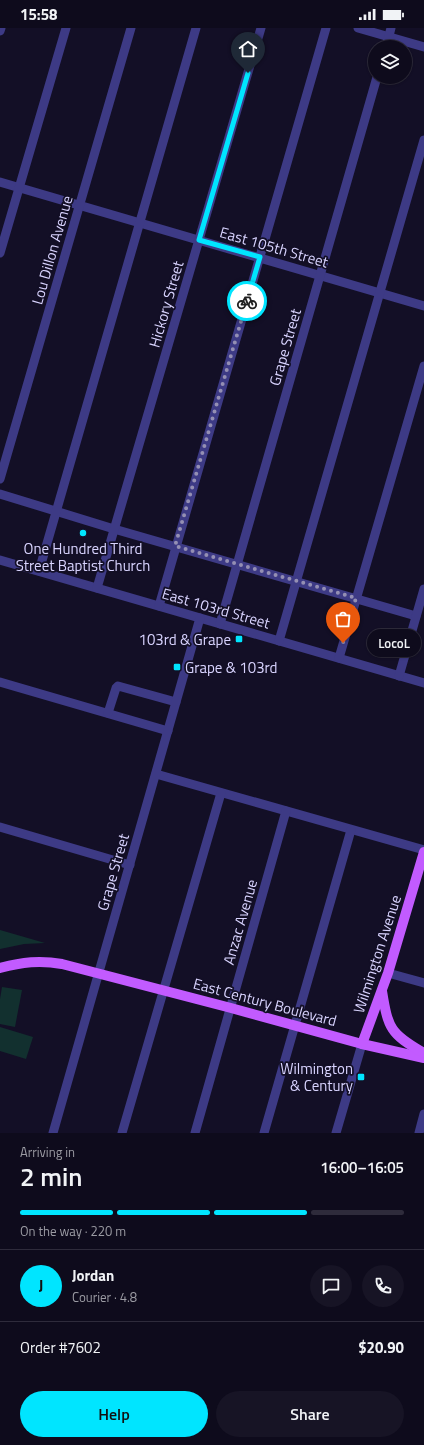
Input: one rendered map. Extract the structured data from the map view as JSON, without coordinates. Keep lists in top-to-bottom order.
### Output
{
  "streets": {
    "main road": ["Wilmington Avenue", "East Century Boulevard"],
    "street": [
      "East 105th Street",
      "Lou Dillon Avenue",
      "Hickory Street",
      "Grape Street",
      "East 103rd Street",
      "Anzac Avenue"
    ]
  },
  "crossings": [
    ["East 105th Street", "Lou Dillon Avenue"],
    ["East 105th Street", "Hickory Street"],
    ["East 105th Street", "Grape Street"],
    ["Hickory Street", "East 103rd Street"],
    ["Grape Street", "East 103rd Street"],
    ["Grape Street", "East Century Boulevard"],
    ["Anzac Avenue", "East Century Boulevard"],
    ["Wilmington Avenue", "East Century Boulevard"]
  ],
  "places": {
    "other": ["One Hundred Third Street Baptist Church", "LocoL"],
    "transit": ["103rd & Grape", "Grape & 103rd", "Wilmington & Century"]
  },
  "page": {
    "status": "15:58",
    "bubble": "LocoL",
    "heading": ["2 min", "Arriving in", "16:00–16:05"],
    "panel": [
      "Jordan",
      "Courier · 4.8",
      "Order #7602",
      "$20.90"
    ],
    "bar": "On the way · 220 m",
    "round": "J",
    "buttons": ["Help", "Share"]
  }
}
